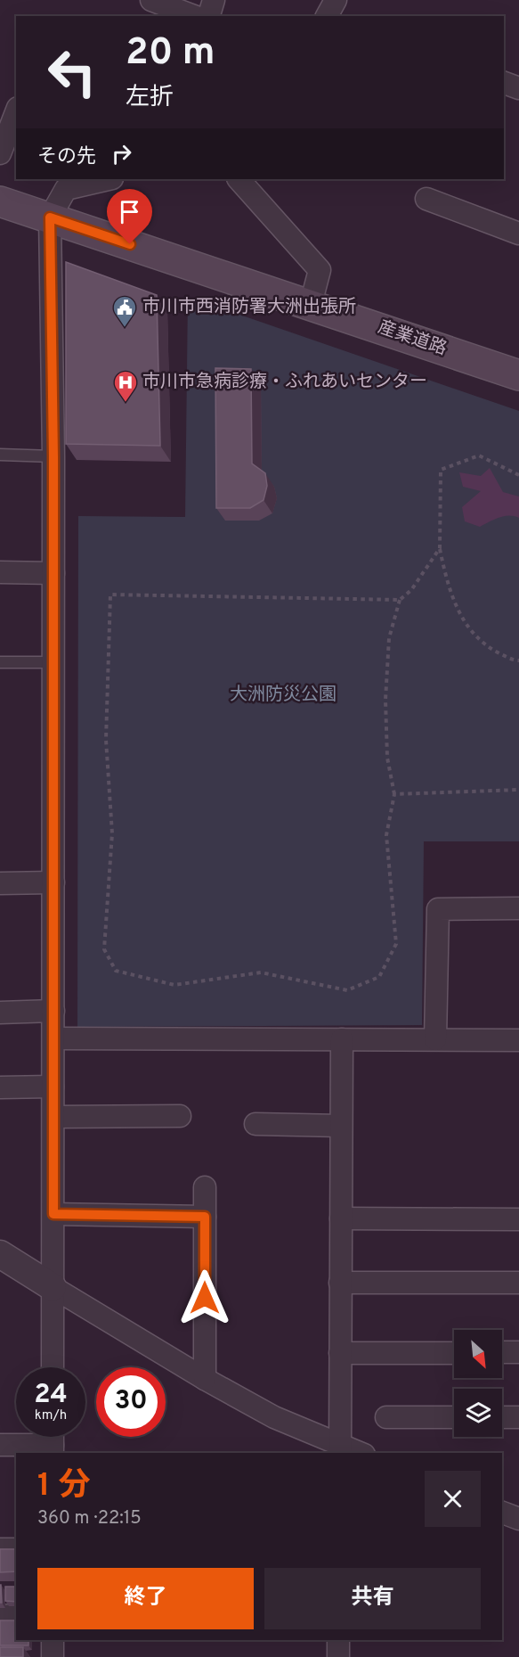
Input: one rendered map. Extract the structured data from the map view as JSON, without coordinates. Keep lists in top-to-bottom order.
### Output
{
  "streets": {
    "main road": ["産業道路"]
  },
  "parks": ["大洲防災公園"],
  "places": {
    "public building": ["市川市西消防署大洲出張所"],
    "hospital": ["市川市急病診療・ふれあいセンター"]
  },
  "north": "bottom right",
  "page": {
    "turn": ["20 m", "左折"],
    "then": "その先",
    "speed": "24 km/h",
    "limit": "30",
    "heading": ["1 分", "360 m · 22:15"],
    "buttons": ["終了", "共有"]
  }
}
